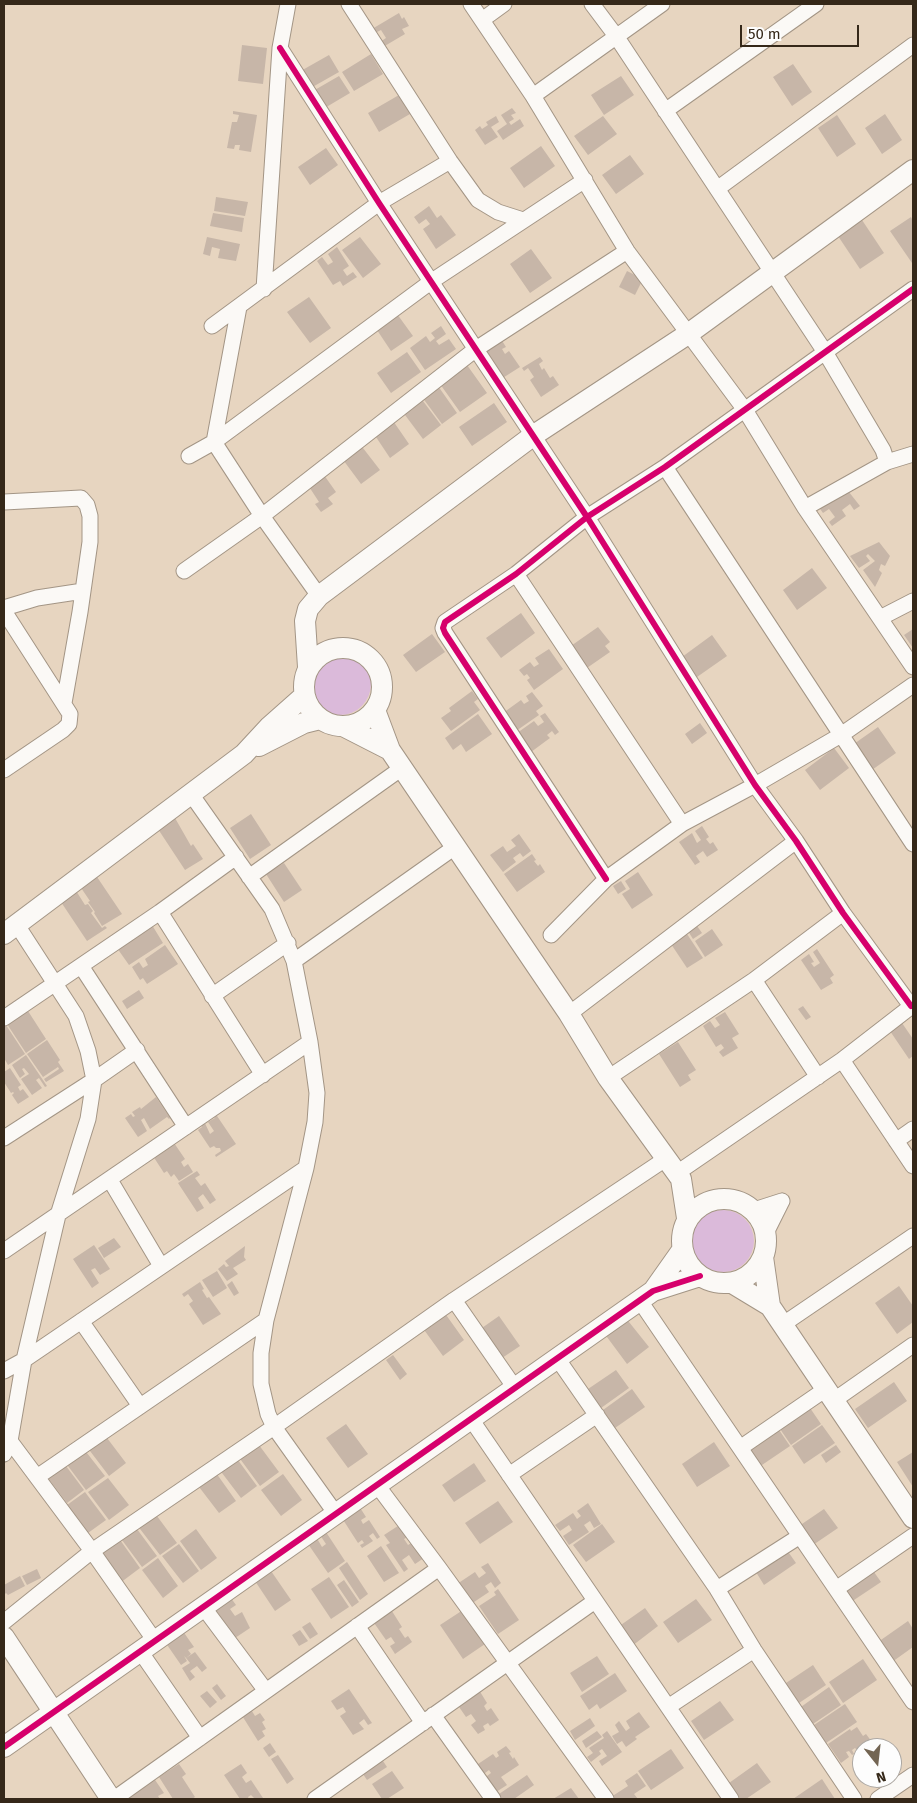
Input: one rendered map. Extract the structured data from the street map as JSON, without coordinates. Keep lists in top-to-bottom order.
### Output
{
  "scale_bar": "50 m",
  "north": "bottom"
}
